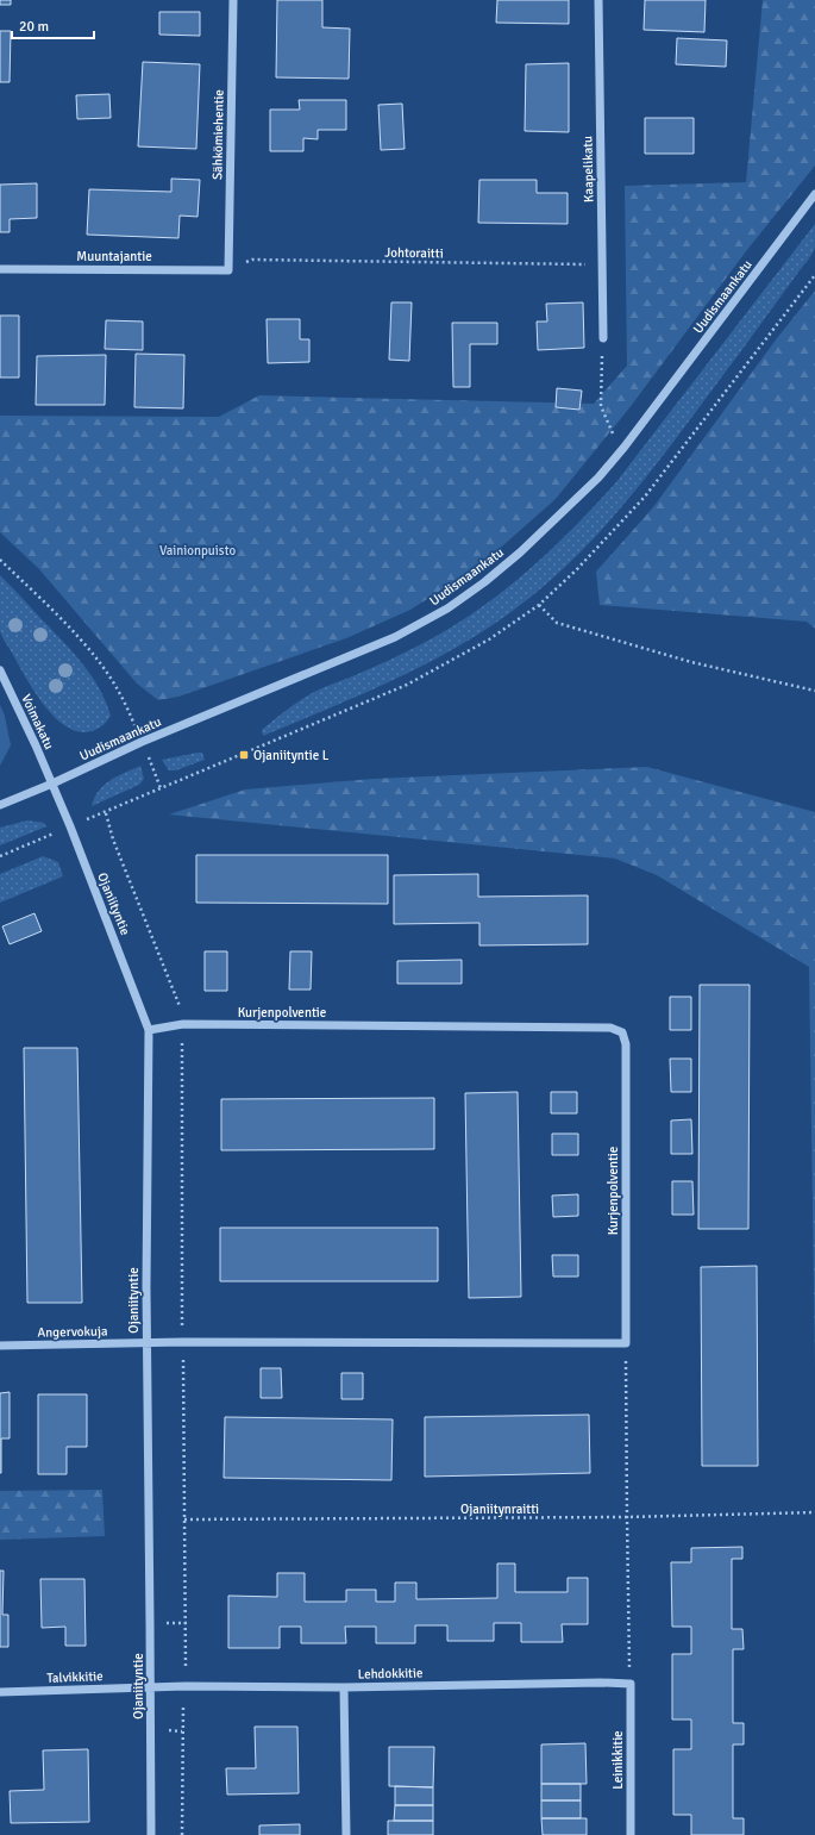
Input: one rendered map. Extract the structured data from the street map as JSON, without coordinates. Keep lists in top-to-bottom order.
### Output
{
  "streets": {
    "street": [
      "Sähkömiehentie",
      "Kaapelikatu",
      "Muuntajantie",
      "Uudismaankatu",
      "Voimakatu",
      "Ojaniityntie",
      "Kurjenpolventie",
      "Angervokuja",
      "Lehdokkitie",
      "Talvikkitie",
      "Leinikkitie"
    ],
    "path": ["Johtoraitti", "Ojaniitynraitti"]
  },
  "crossings": [
    ["Sähkömiehentie", "Johtoraitti"],
    ["Sähkömiehentie", "Muuntajantie"],
    ["Kaapelikatu", "Johtoraitti"],
    ["Johtoraitti", "Muuntajantie"],
    ["Uudismaankatu", "Voimakatu"],
    ["Uudismaankatu", "Ojaniityntie"],
    ["Voimakatu", "Ojaniityntie"],
    ["Ojaniityntie", "Kurjenpolventie"],
    ["Ojaniityntie", "Angervokuja"],
    ["Ojaniityntie", "Lehdokkitie"],
    ["Ojaniityntie", "Talvikkitie"],
    ["Lehdokkitie", "Talvikkitie"],
    ["Lehdokkitie", "Leinikkitie"]
  ],
  "parks": ["Vainionpuisto"],
  "places": {
    "transit": ["Ojaniityntie L"]
  },
  "scale_bar": "20 m"
}
